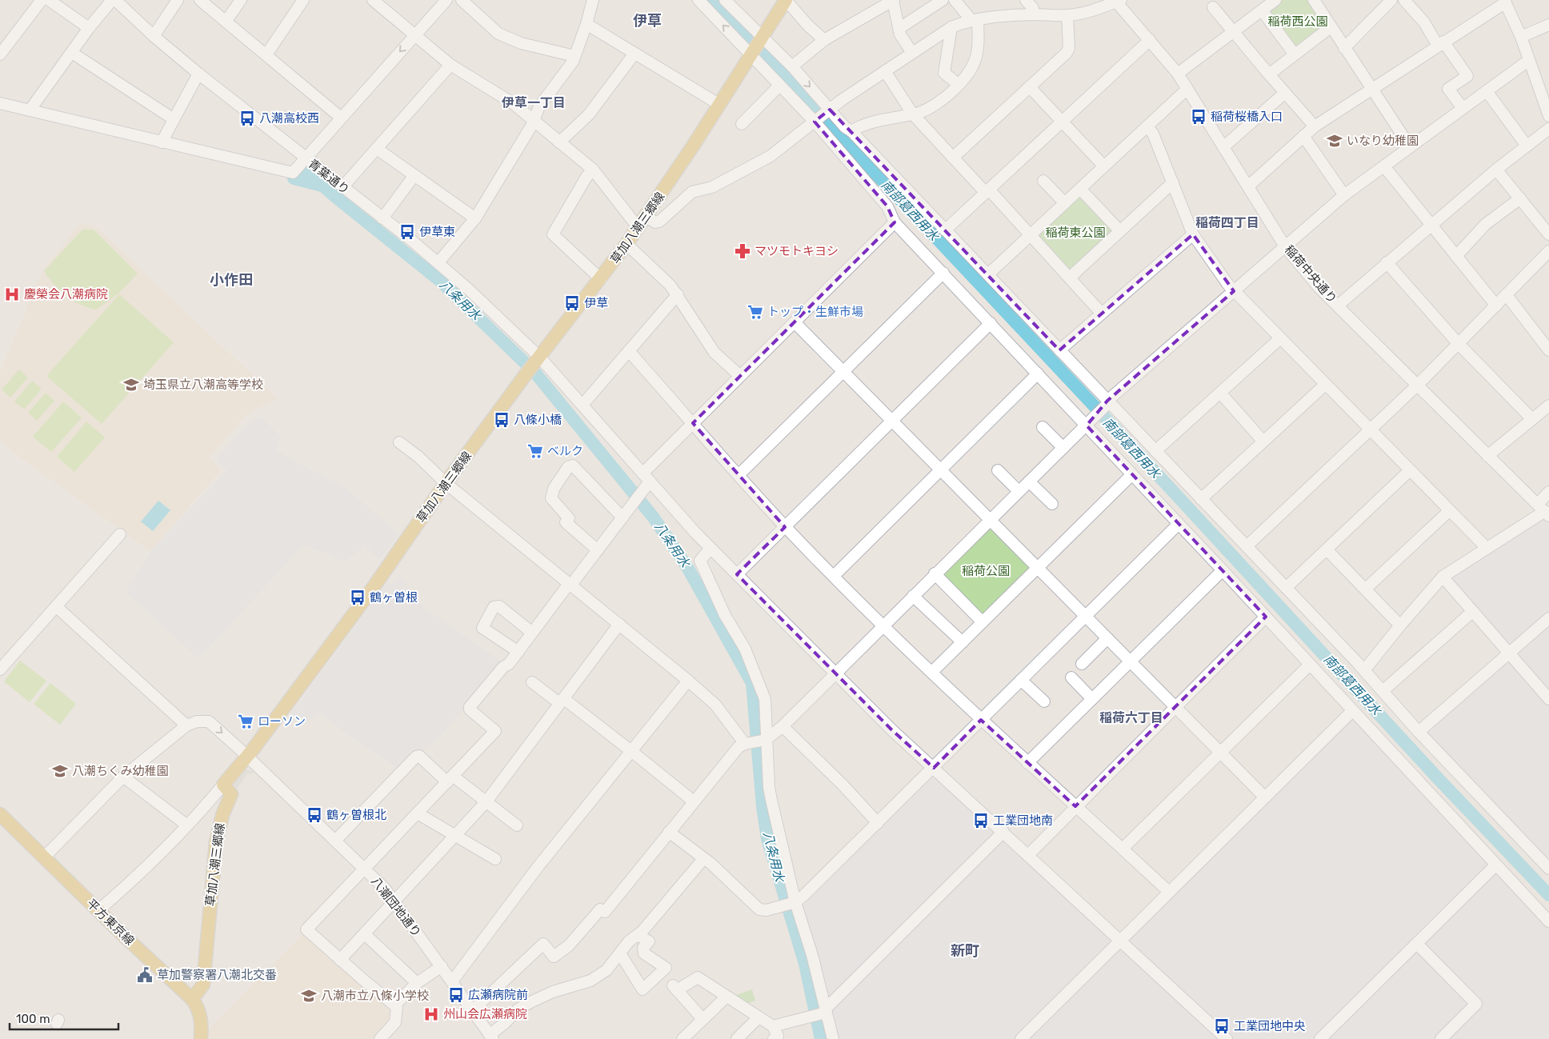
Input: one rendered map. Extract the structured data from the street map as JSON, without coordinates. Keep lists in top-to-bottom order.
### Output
{
  "streets": {
    "main road": ["草加八潮三郷線", "平方東京線"],
    "street": ["青葉通り", "稲荷中央通り", "八潮団地通り"]
  },
  "crossings": [
    ["青葉通り", "草加八潮三郷線"],
    ["草加八潮三郷線", "八潮団地通り"],
    ["草加八潮三郷線", "平方東京線"]
  ],
  "districts": [
    "伊草",
    "伊草一丁目",
    "稲荷四丁目",
    "小作田",
    "稲荷六丁目",
    "新町"
  ],
  "water": ["南部葛西用水", "八条用水"],
  "parks": ["稲荷西公園", "稲荷東公園", "稲荷公園"],
  "places": {
    "bus stop": [
      "稲荷桜橋入口",
      "八潮高校西",
      "伊草東",
      "伊草",
      "八條小橋",
      "鶴ヶ曽根",
      "鶴ヶ曽根北",
      "工業団地南",
      "広瀬病院前",
      "工業団地中央"
    ],
    "school or university": [
      "いなり幼稚園",
      "埼玉県立八潮高等学校",
      "八潮ちくみ幼稚園",
      "八潮市立八條小学校"
    ],
    "pharmacy": ["マツモトキヨシ"],
    "hospital": ["慶榮会八潮病院", "州山会広瀬病院"],
    "supermarket": ["トップ・生鮮市場", "ベルク", "ローソン"],
    "public building": ["草加警察署八潮北交番"]
  },
  "scale_bar": "100 m"
}
